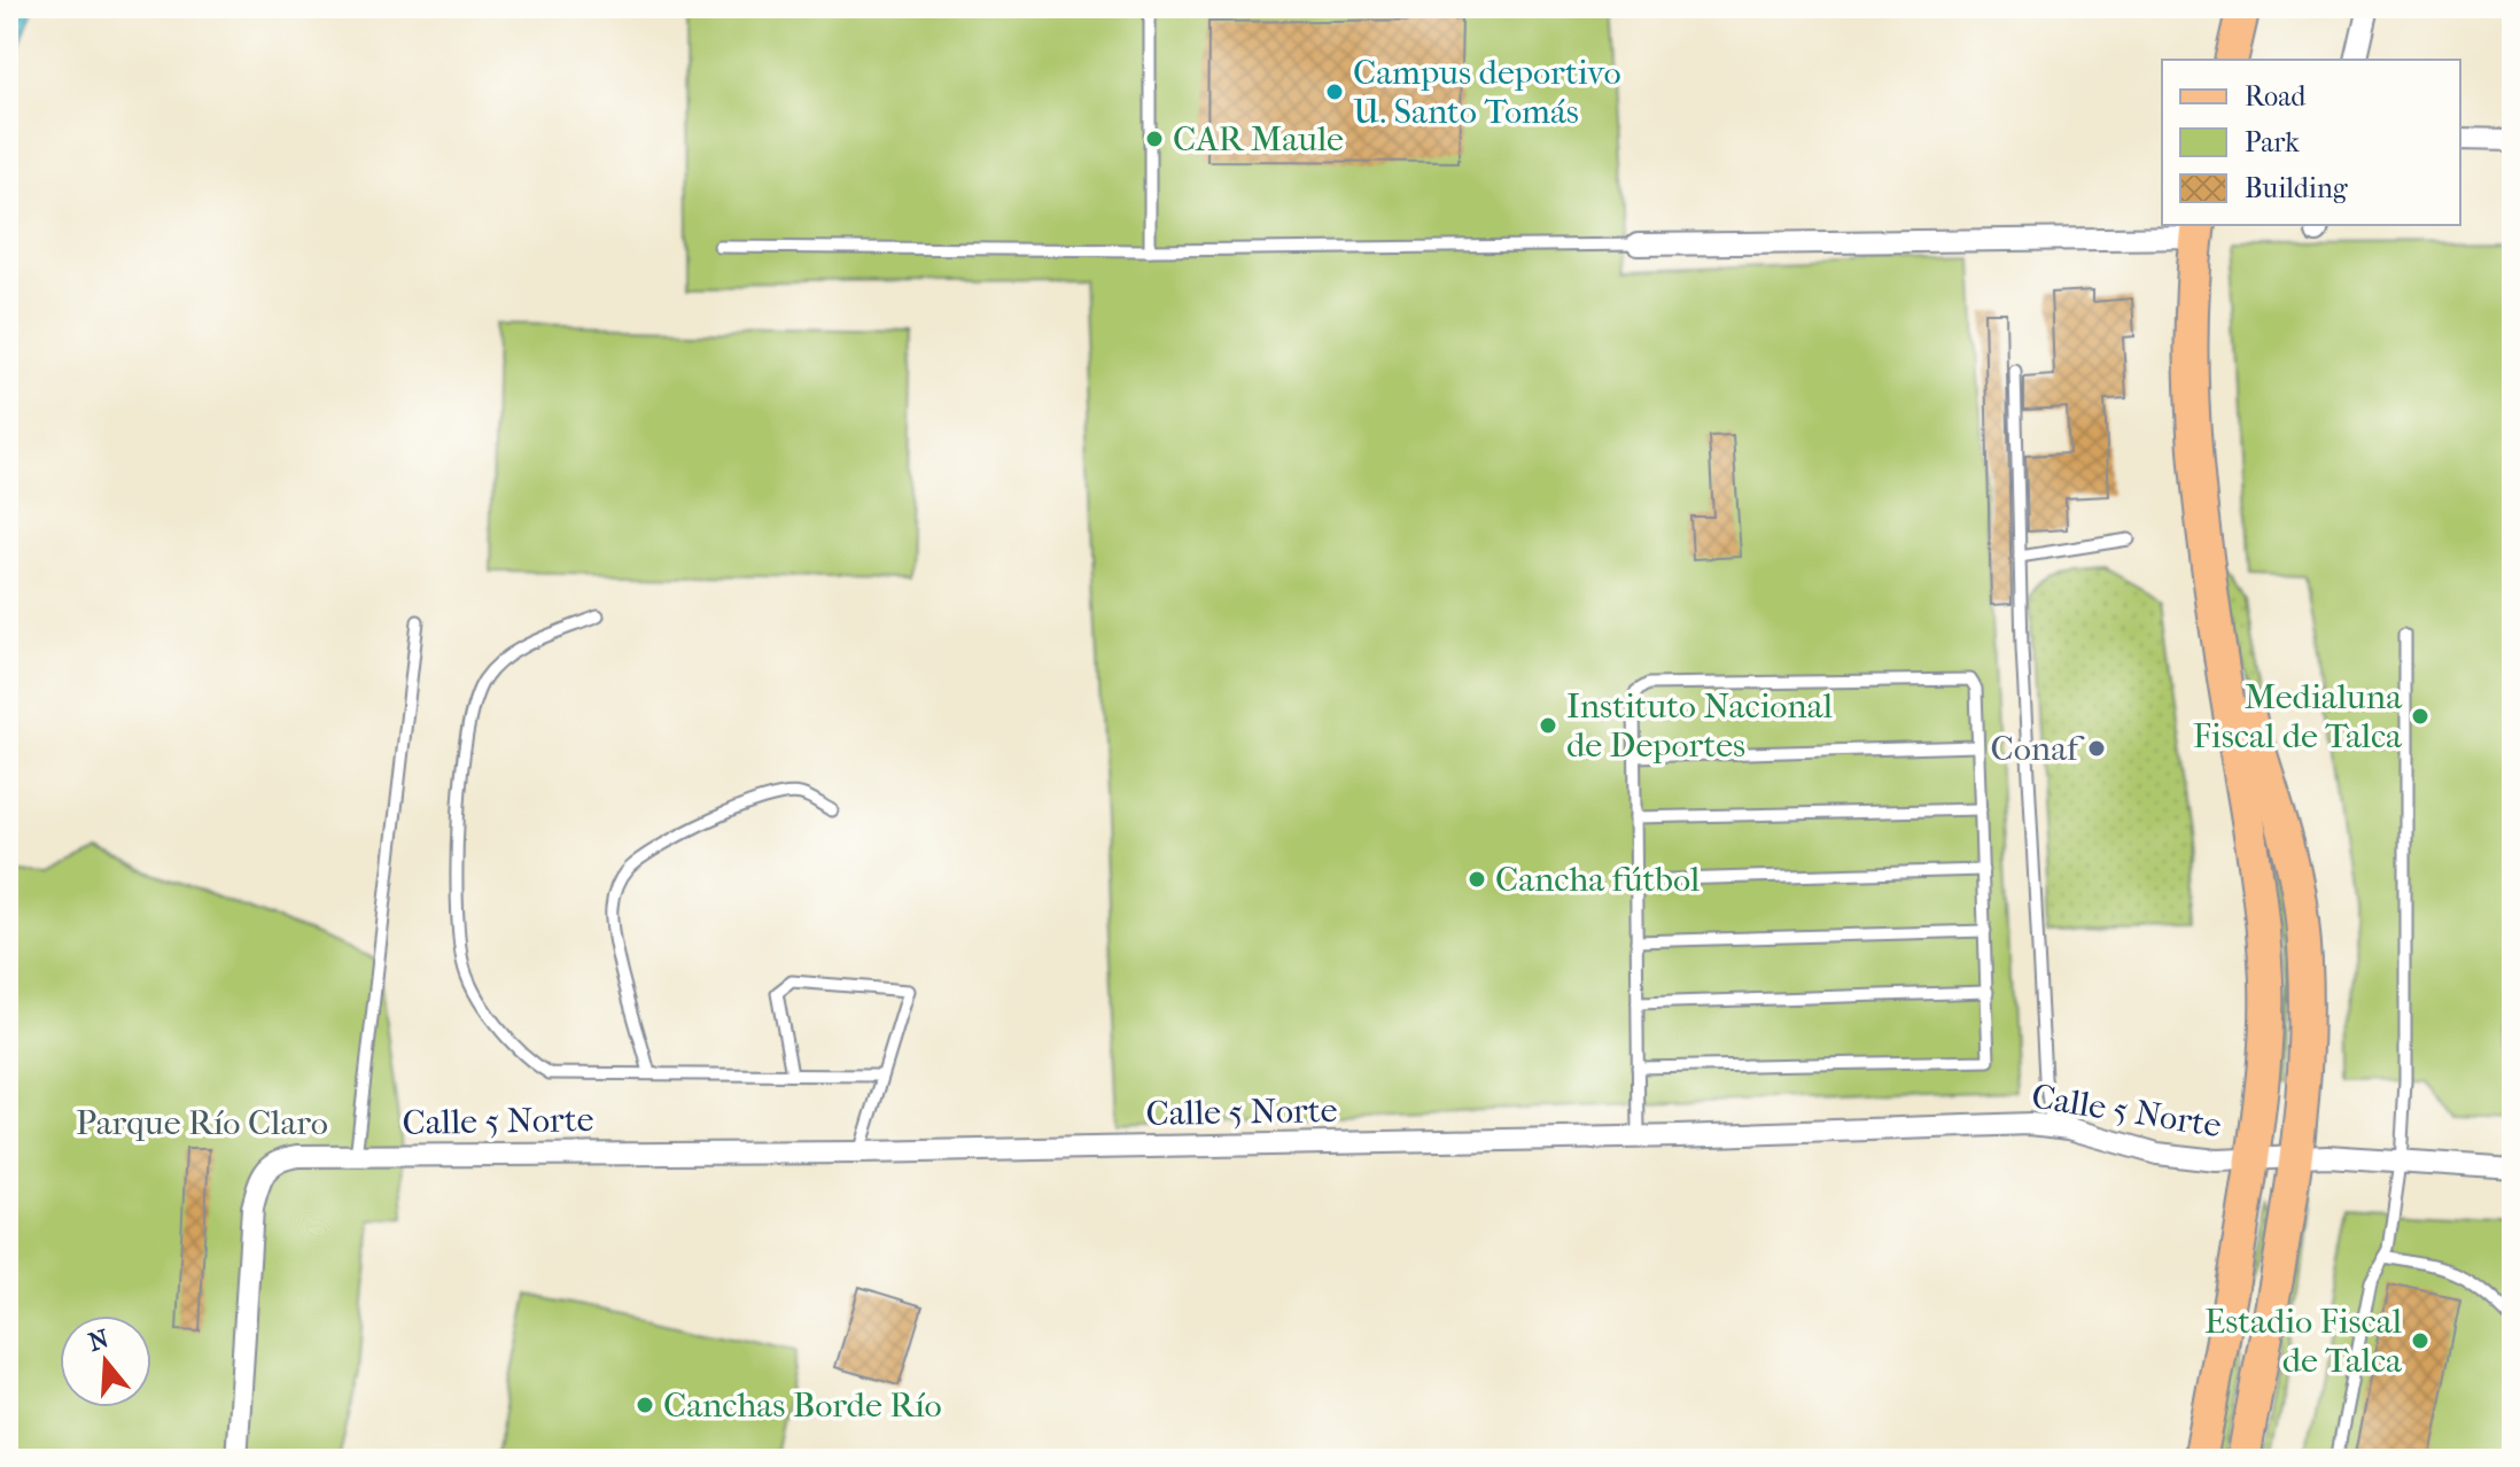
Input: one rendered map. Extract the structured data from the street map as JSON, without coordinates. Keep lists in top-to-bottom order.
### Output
{
  "streets": {
    "street": ["Calle 5 Norte"]
  },
  "parks": ["Parque Río Claro"],
  "places": [
    "Campus deportivo U. Santo Tomás",
    "CAR Maule",
    "Medialuna Fiscal de Talca",
    "Instituto Nacional de Deportes",
    "Conaf",
    "Cancha fútbol",
    "Estadio Fiscal de Talca",
    "Canchas Borde Río"
  ],
  "legend": ["Road", "Park", "Building"],
  "north": "top"
}
